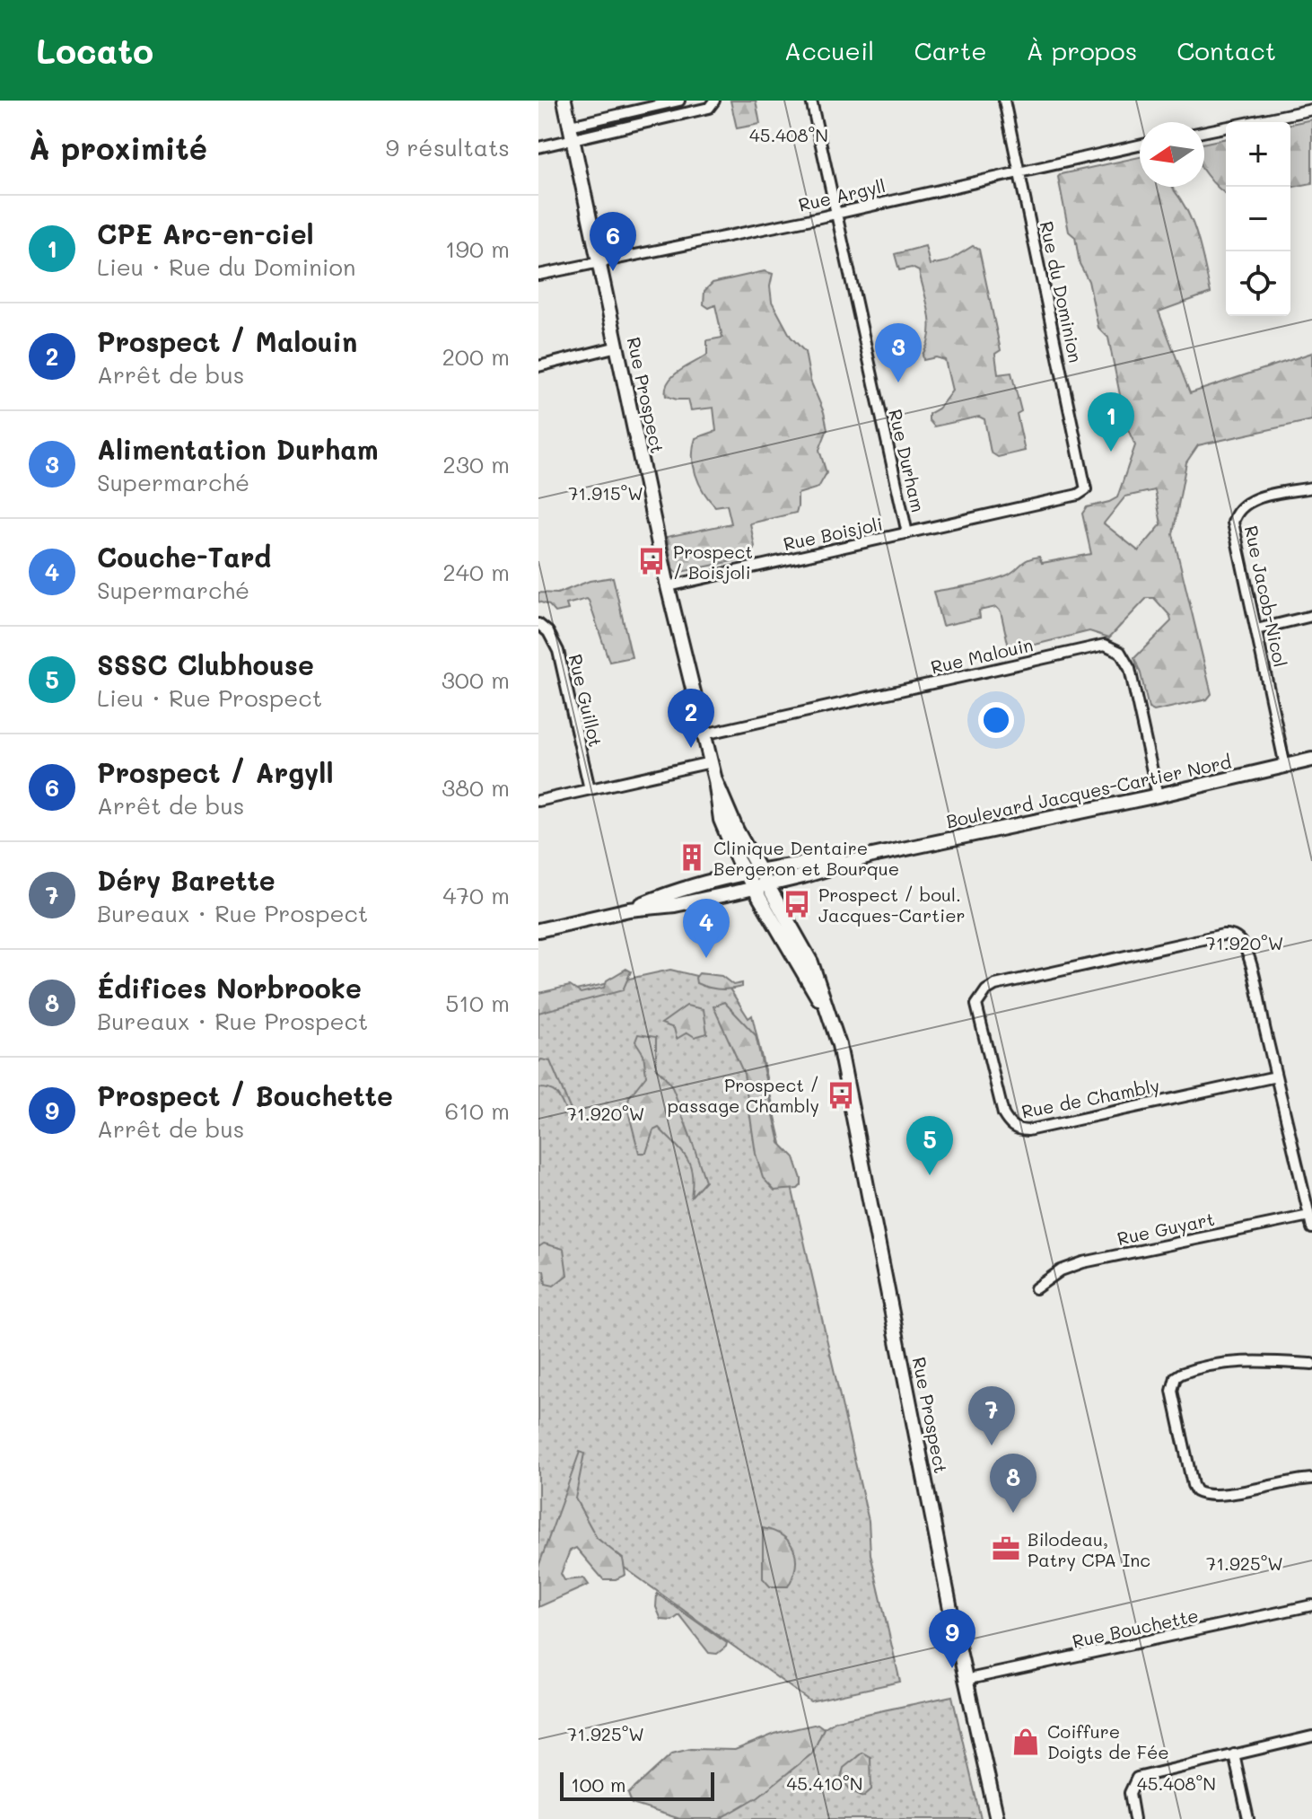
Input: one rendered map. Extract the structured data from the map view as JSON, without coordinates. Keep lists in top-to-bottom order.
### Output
{
  "streets": {
    "street": [
      "Rue Argyll",
      "Rue du Dominion",
      "Rue Prospect",
      "Rue Durham",
      "Rue Boisjoli",
      "Rue Jacob-Nicol",
      "Rue Malouin",
      "Rue Guillot",
      "Boulevard Jacques-Cartier Nord",
      "Rue de Chambly",
      "Rue Guyart",
      "Rue Bouchette"
    ]
  },
  "crossings": [
    ["Rue Argyll", "Rue du Dominion"],
    ["Rue Argyll", "Rue Prospect"],
    ["Rue Argyll", "Rue Durham"],
    ["Rue du Dominion", "Rue Boisjoli"],
    ["Rue Prospect", "Rue Boisjoli"],
    ["Rue Prospect", "Rue Malouin"],
    ["Rue Prospect", "Boulevard Jacques-Cartier Nord"],
    ["Rue Prospect", "Rue Bouchette"],
    ["Rue Durham", "Rue Boisjoli"],
    ["Rue Jacob-Nicol", "Boulevard Jacques-Cartier Nord"],
    ["Rue Malouin", "Boulevard Jacques-Cartier Nord"]
  ],
  "places": {
    "bus stop": ["Prospect / Boisjoli", "Prospect / boul. Jacques-Cartier", "Prospect / passage Chambly"],
    "building": ["Clinique Dentaire Bergeron et Bourque"],
    "office": ["Bilodeau, Patry CPA Inc"],
    "shop": ["Coiffure Doigts de Fée"]
  },
  "scale_bar": "100 m",
  "north": "left",
  "page": {
    "header": "Locato",
    "nav": [
      "Accueil",
      "Carte",
      "À propos",
      "Contact"
    ],
    "heading": ["À proximité", "9 résultats"],
    "map_buttons": ["+", "−"],
    "list": [
      {
        "mark": "1",
        "name": "CPE Arc-en-ciel",
        "note": "Lieu · Rue du Dominion",
        "value": "190 m"
      },
      {
        "mark": "2",
        "name": "Prospect / Malouin",
        "note": "Arrêt de bus",
        "value": "200 m"
      },
      {
        "mark": "3",
        "name": "Alimentation Durham",
        "note": "Supermarché",
        "value": "230 m"
      },
      {
        "mark": "4",
        "name": "Couche-Tard",
        "note": "Supermarché",
        "value": "240 m"
      },
      {
        "mark": "5",
        "name": "SSSC Clubhouse",
        "note": "Lieu · Rue Prospect",
        "value": "300 m"
      },
      {
        "mark": "6",
        "name": "Prospect / Argyll",
        "note": "Arrêt de bus",
        "value": "380 m"
      },
      {
        "mark": "7",
        "name": "Déry Barette",
        "note": "Bureaux · Rue Prospect",
        "value": "470 m"
      },
      {
        "mark": "8",
        "name": "Édifices Norbrooke",
        "note": "Bureaux · Rue Prospect",
        "value": "510 m"
      },
      {
        "mark": "9",
        "name": "Prospect / Bouchette",
        "note": "Arrêt de bus",
        "value": "610 m"
      }
    ],
    "pins": [
      "6",
      "3",
      "1",
      "2",
      "4",
      "5",
      "7",
      "8",
      "9"
    ],
    "scale": "100 m"
  },
  "coordinates": [
    "45.408°N",
    "71.915°W",
    "71.920°W",
    "71.925°W",
    "45.410°N"
  ]
}
